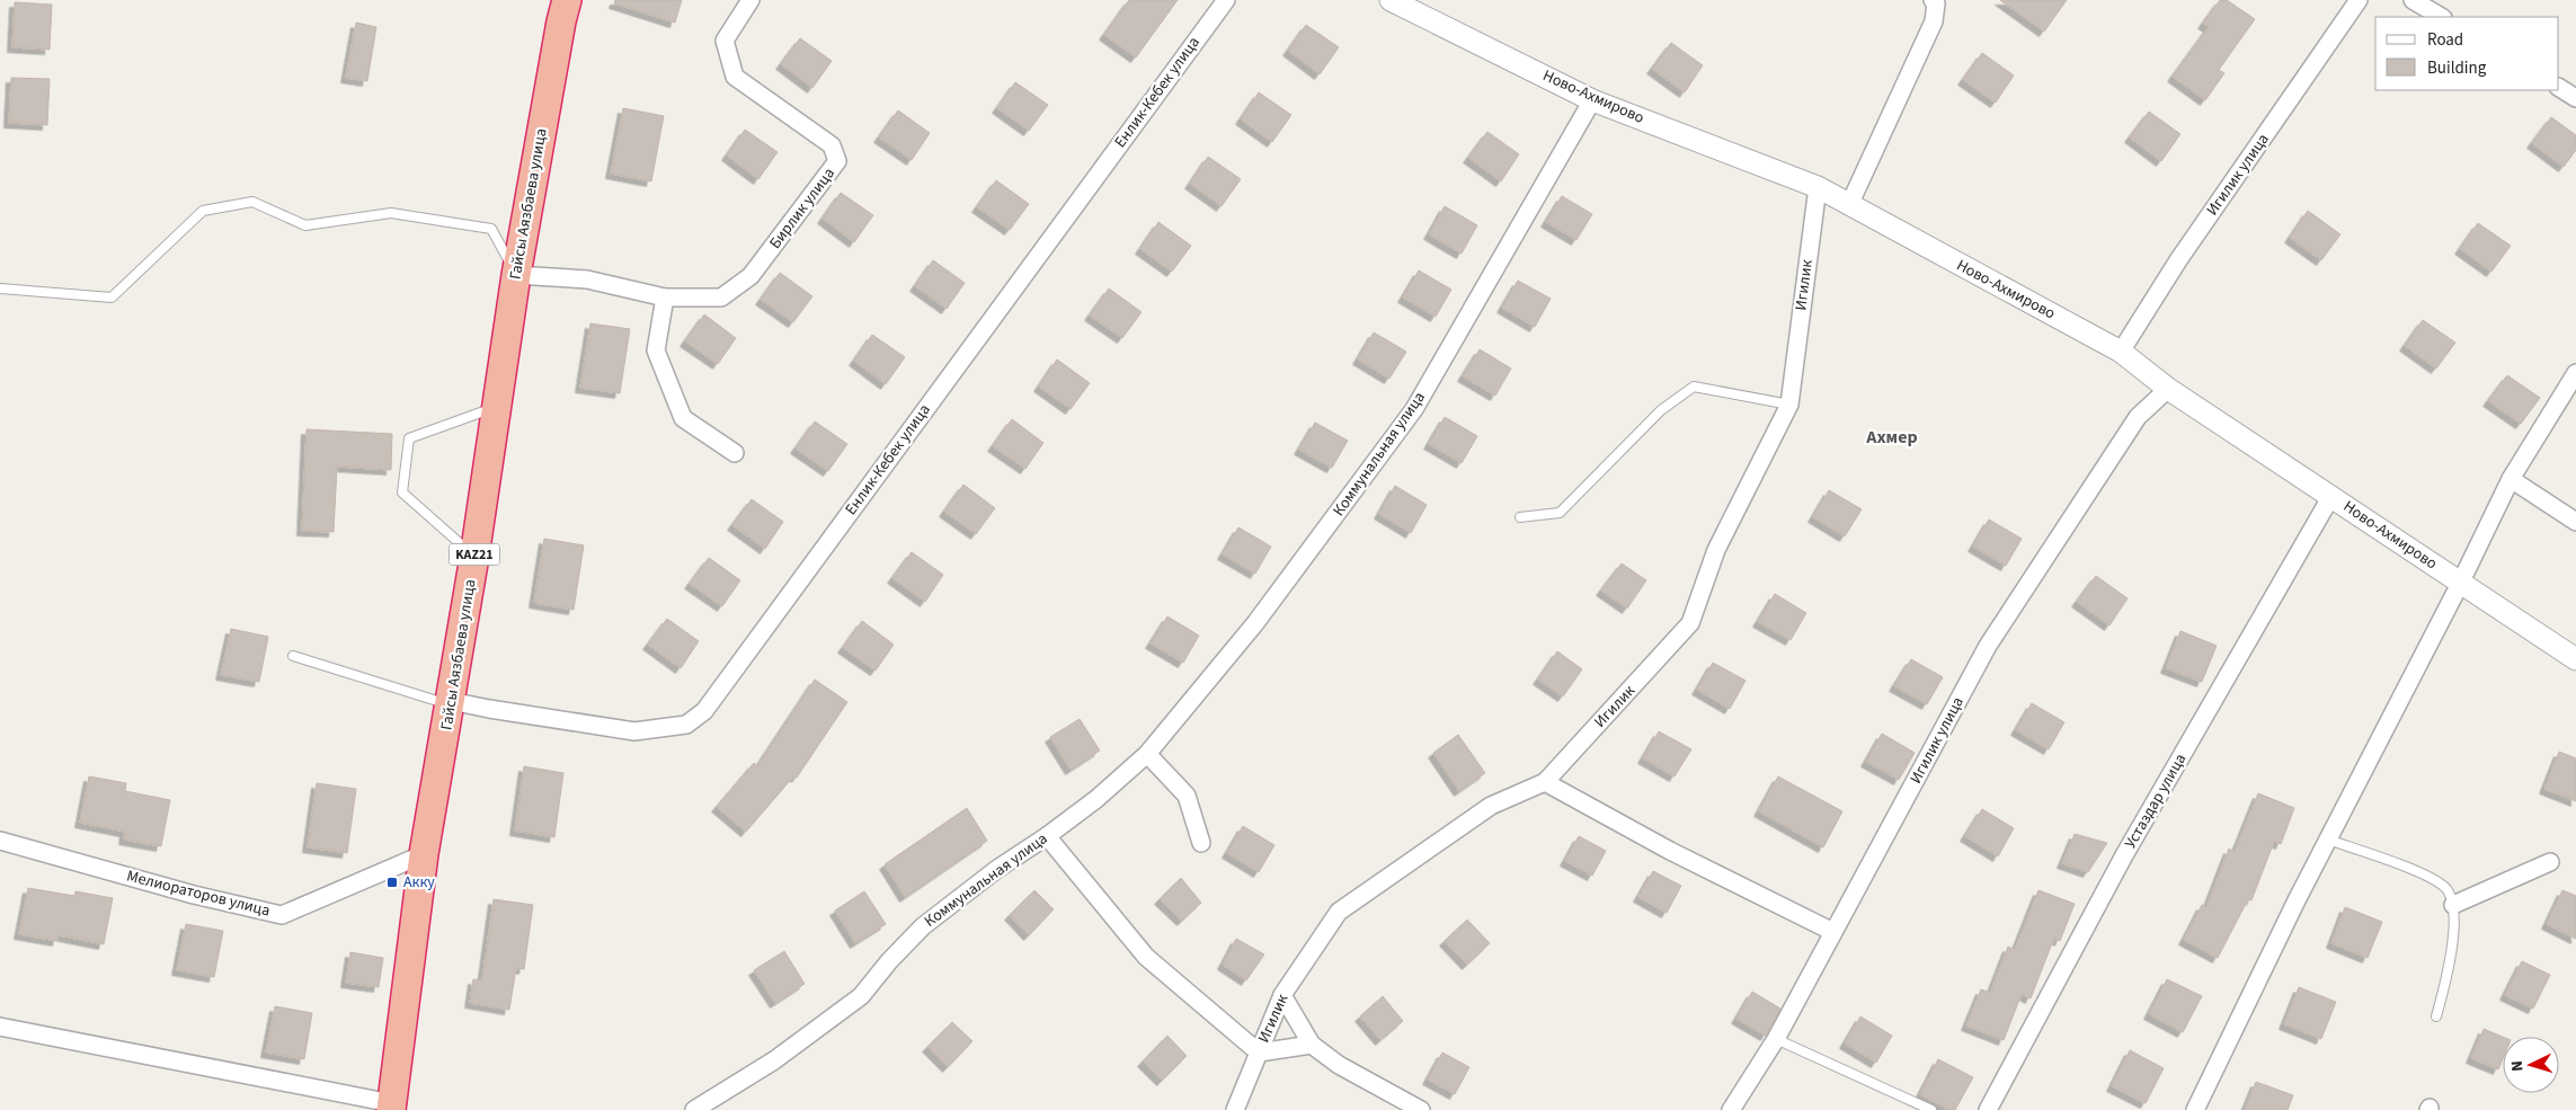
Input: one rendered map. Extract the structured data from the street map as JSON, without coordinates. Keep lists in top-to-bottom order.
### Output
{
  "streets": {
    "highway": ["Гайсы Аязбаева улица", "KAZ21"],
    "street": [
      "Енлик-Кебек улица",
      "Ново-Ахмирово",
      "Игилик улица",
      "Бирлик улица",
      "Игилик",
      "Коммунальная улица",
      "Устаздар улица",
      "Мелиораторов улица"
    ]
  },
  "crossings": [
    ["Енлик-Кебек улица", "Гайсы Аязбаева улица"],
    ["Ново-Ахмирово", "Игилик улица"],
    ["Ново-Ахмирово", "Игилик"],
    ["Ново-Ахмирово", "Коммунальная улица"],
    ["Ново-Ахмирово", "Устаздар улица"],
    ["Гайсы Аязбаева улица", "Бирлик улица"],
    ["Гайсы Аязбаева улица", "Мелиораторов улица"]
  ],
  "districts": ["Ахмер"],
  "places": {
    "transit": ["Акку"]
  },
  "legend": ["Road", "Building"],
  "north": "left"
}
